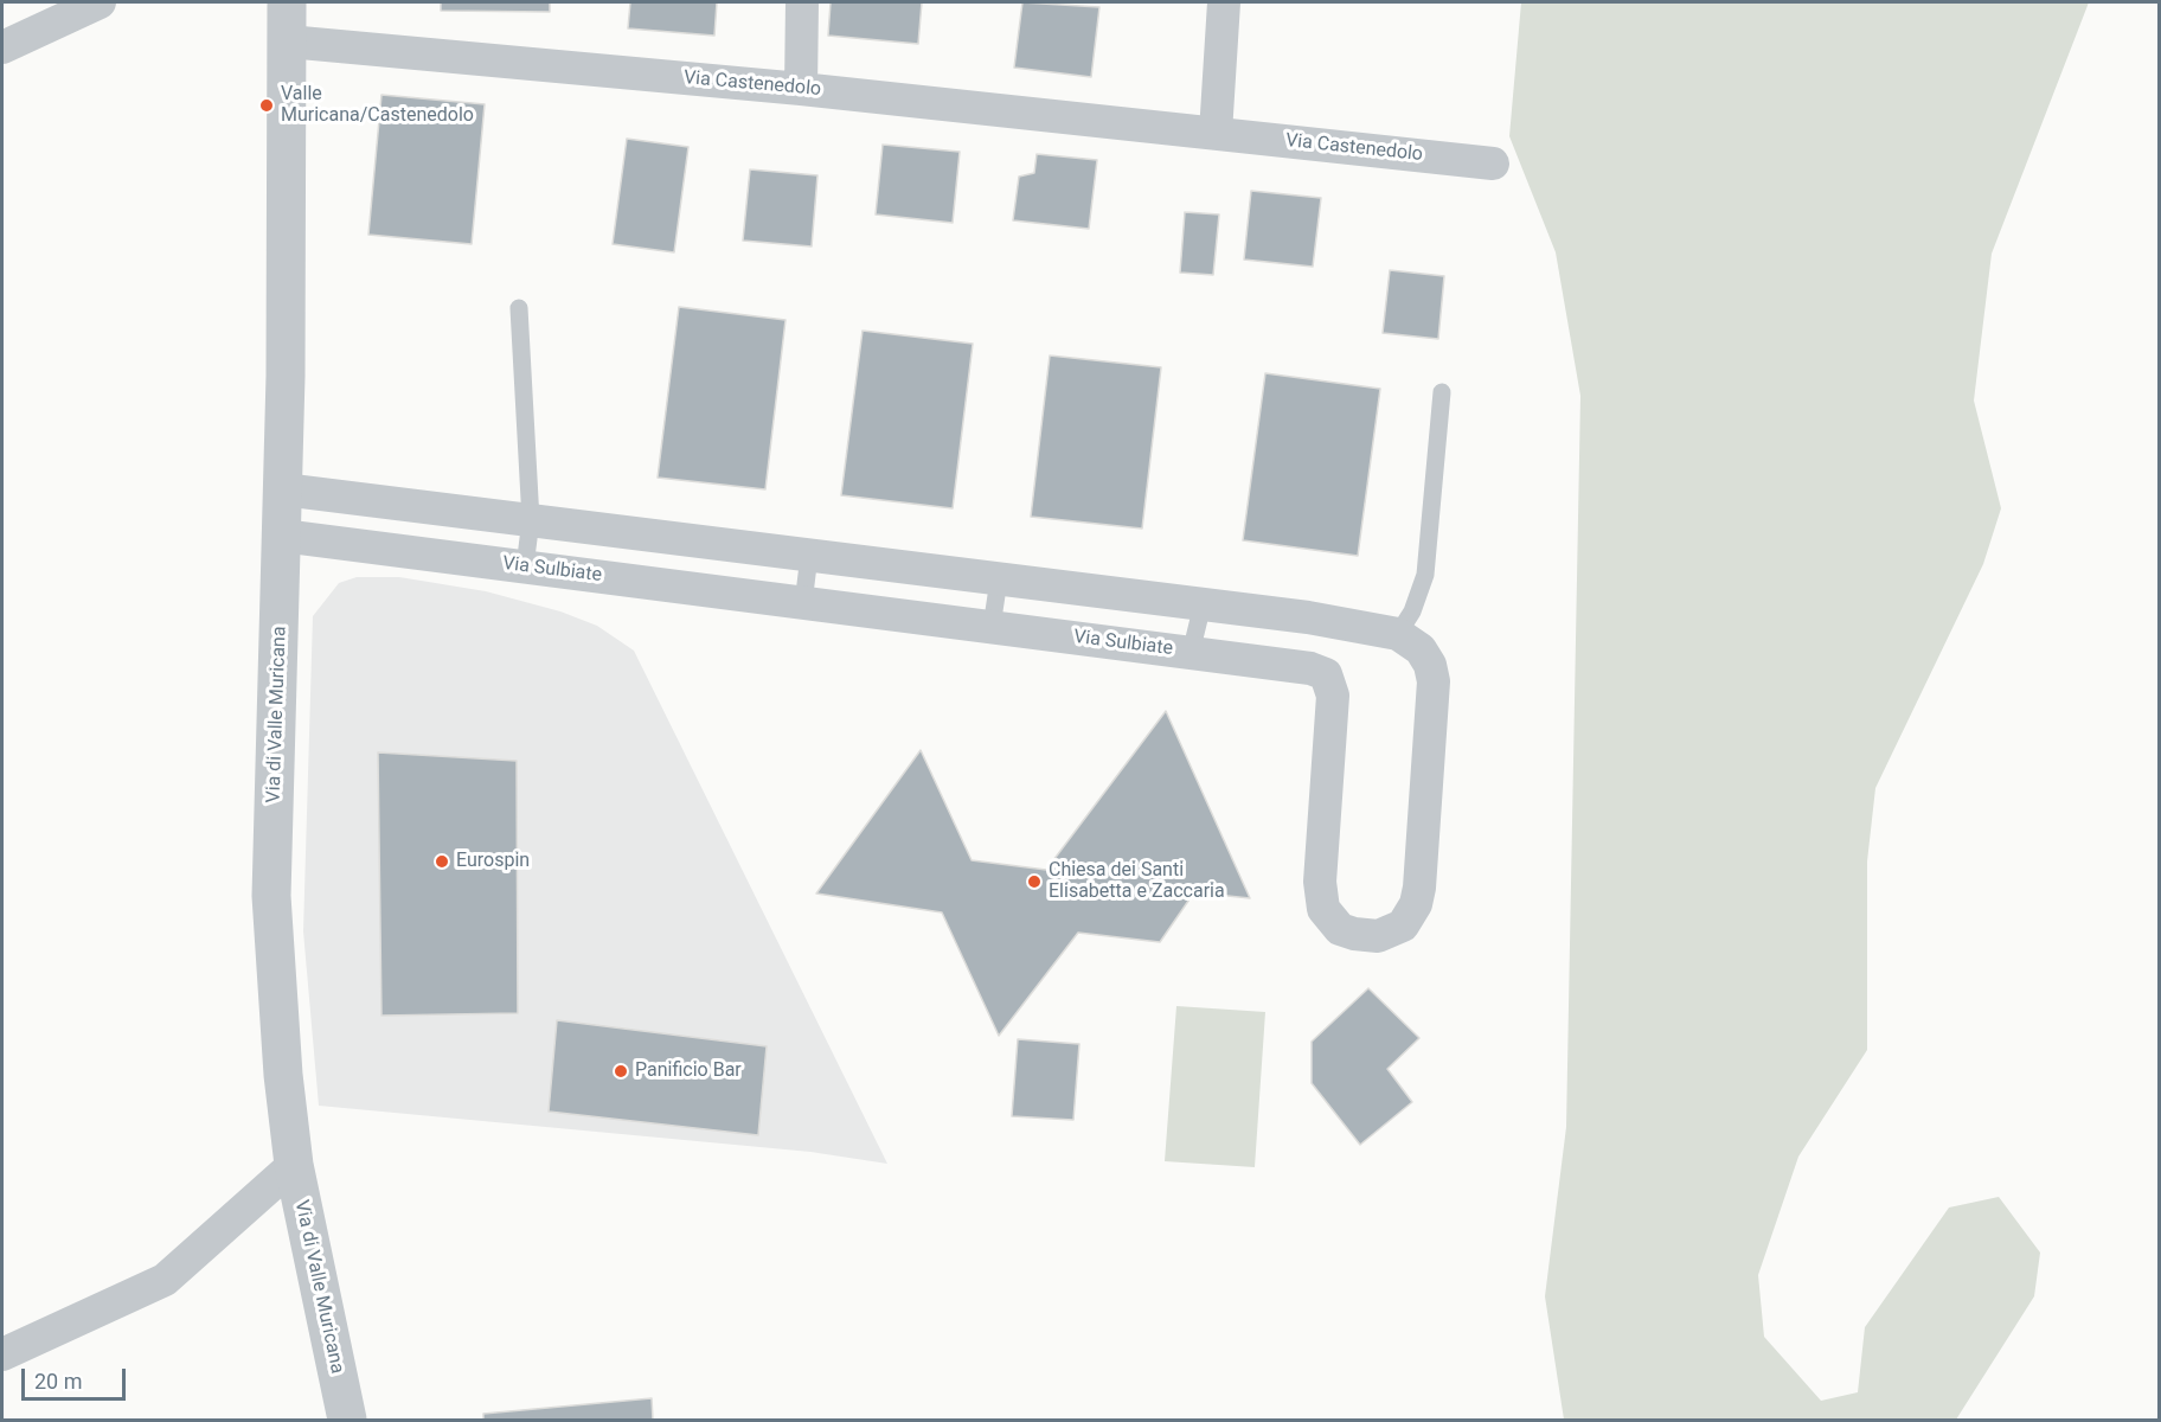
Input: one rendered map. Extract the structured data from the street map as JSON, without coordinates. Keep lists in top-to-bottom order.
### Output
{
  "streets": {
    "street": ["Via Castenedolo", "Via Sulbiate", "Via di Valle Muricana"]
  },
  "crossings": [
    ["Via Castenedolo", "Via di Valle Muricana"],
    ["Via Sulbiate", "Via di Valle Muricana"]
  ],
  "places": [
    "Valle Muricana/Castenedolo",
    "Eurospin",
    "Chiesa dei Santi Elisabetta e Zaccaria",
    "Panificio Bar"
  ],
  "scale_bar": "20 m"
}
